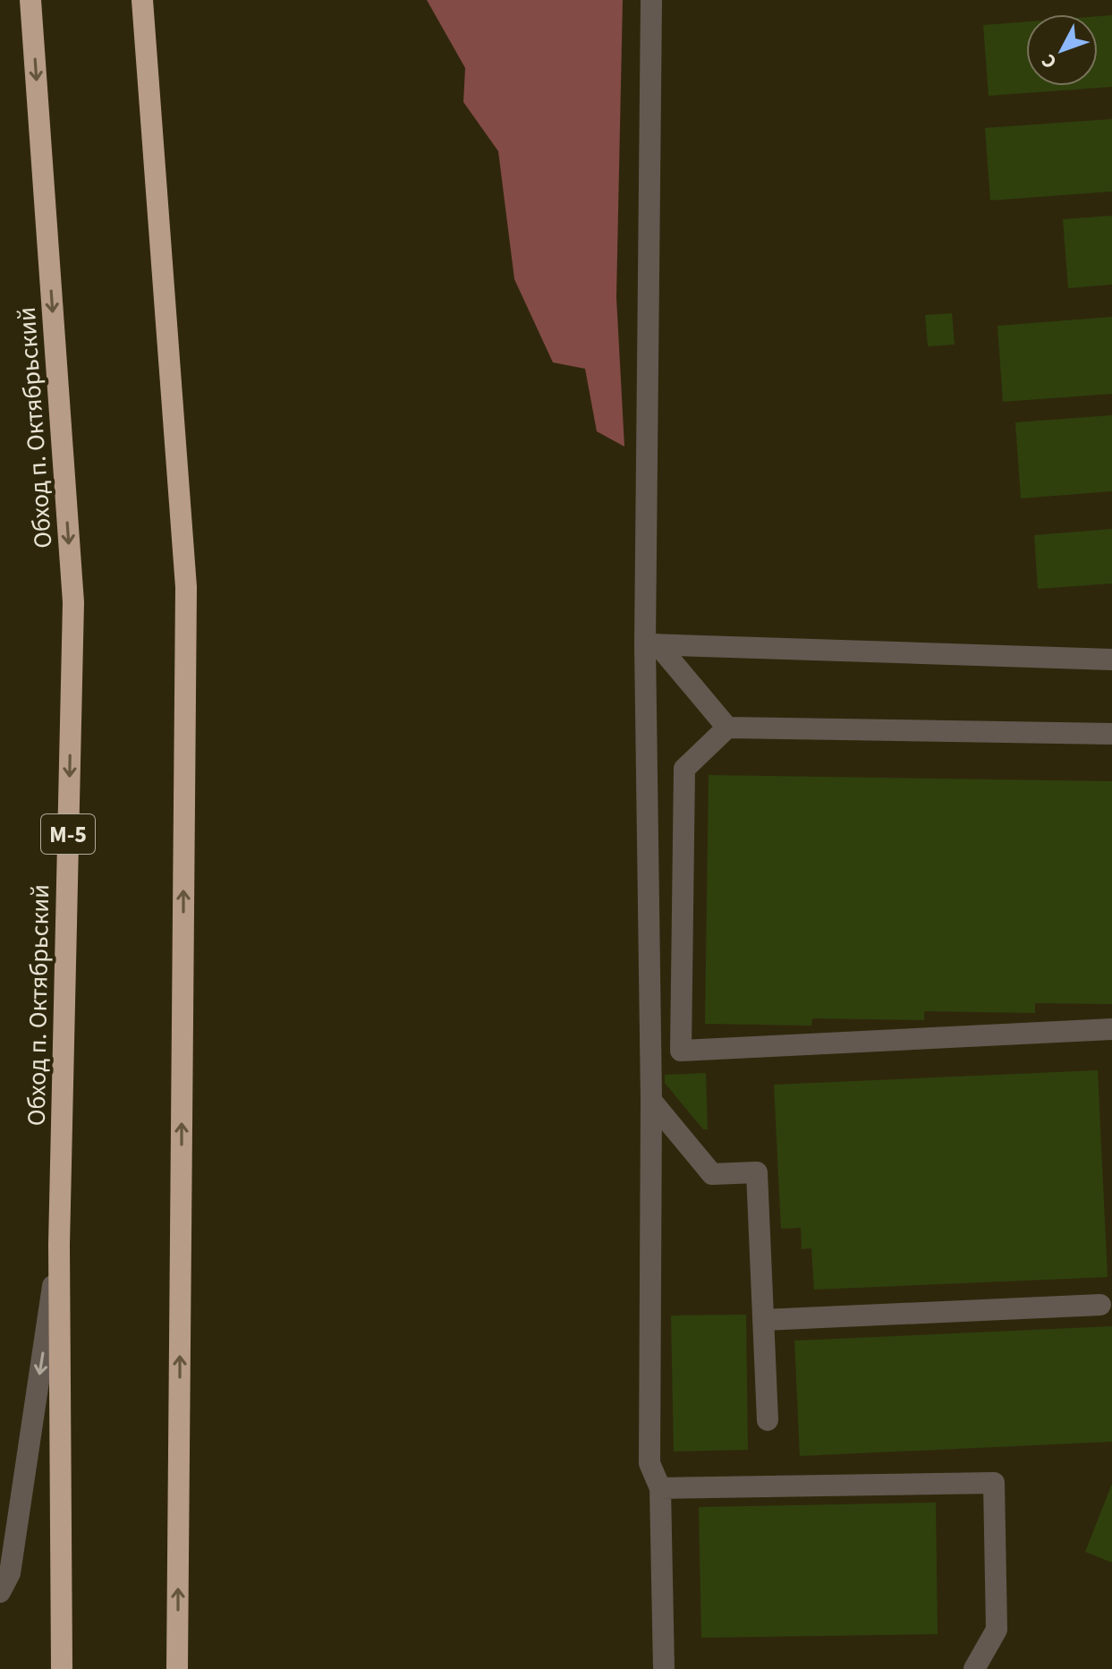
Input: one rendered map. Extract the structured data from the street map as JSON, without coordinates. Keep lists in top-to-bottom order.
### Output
{
  "streets": {
    "highway": ["Обход п. Октябрьский", "М-5"]
  },
  "north": "bottom left"
}
